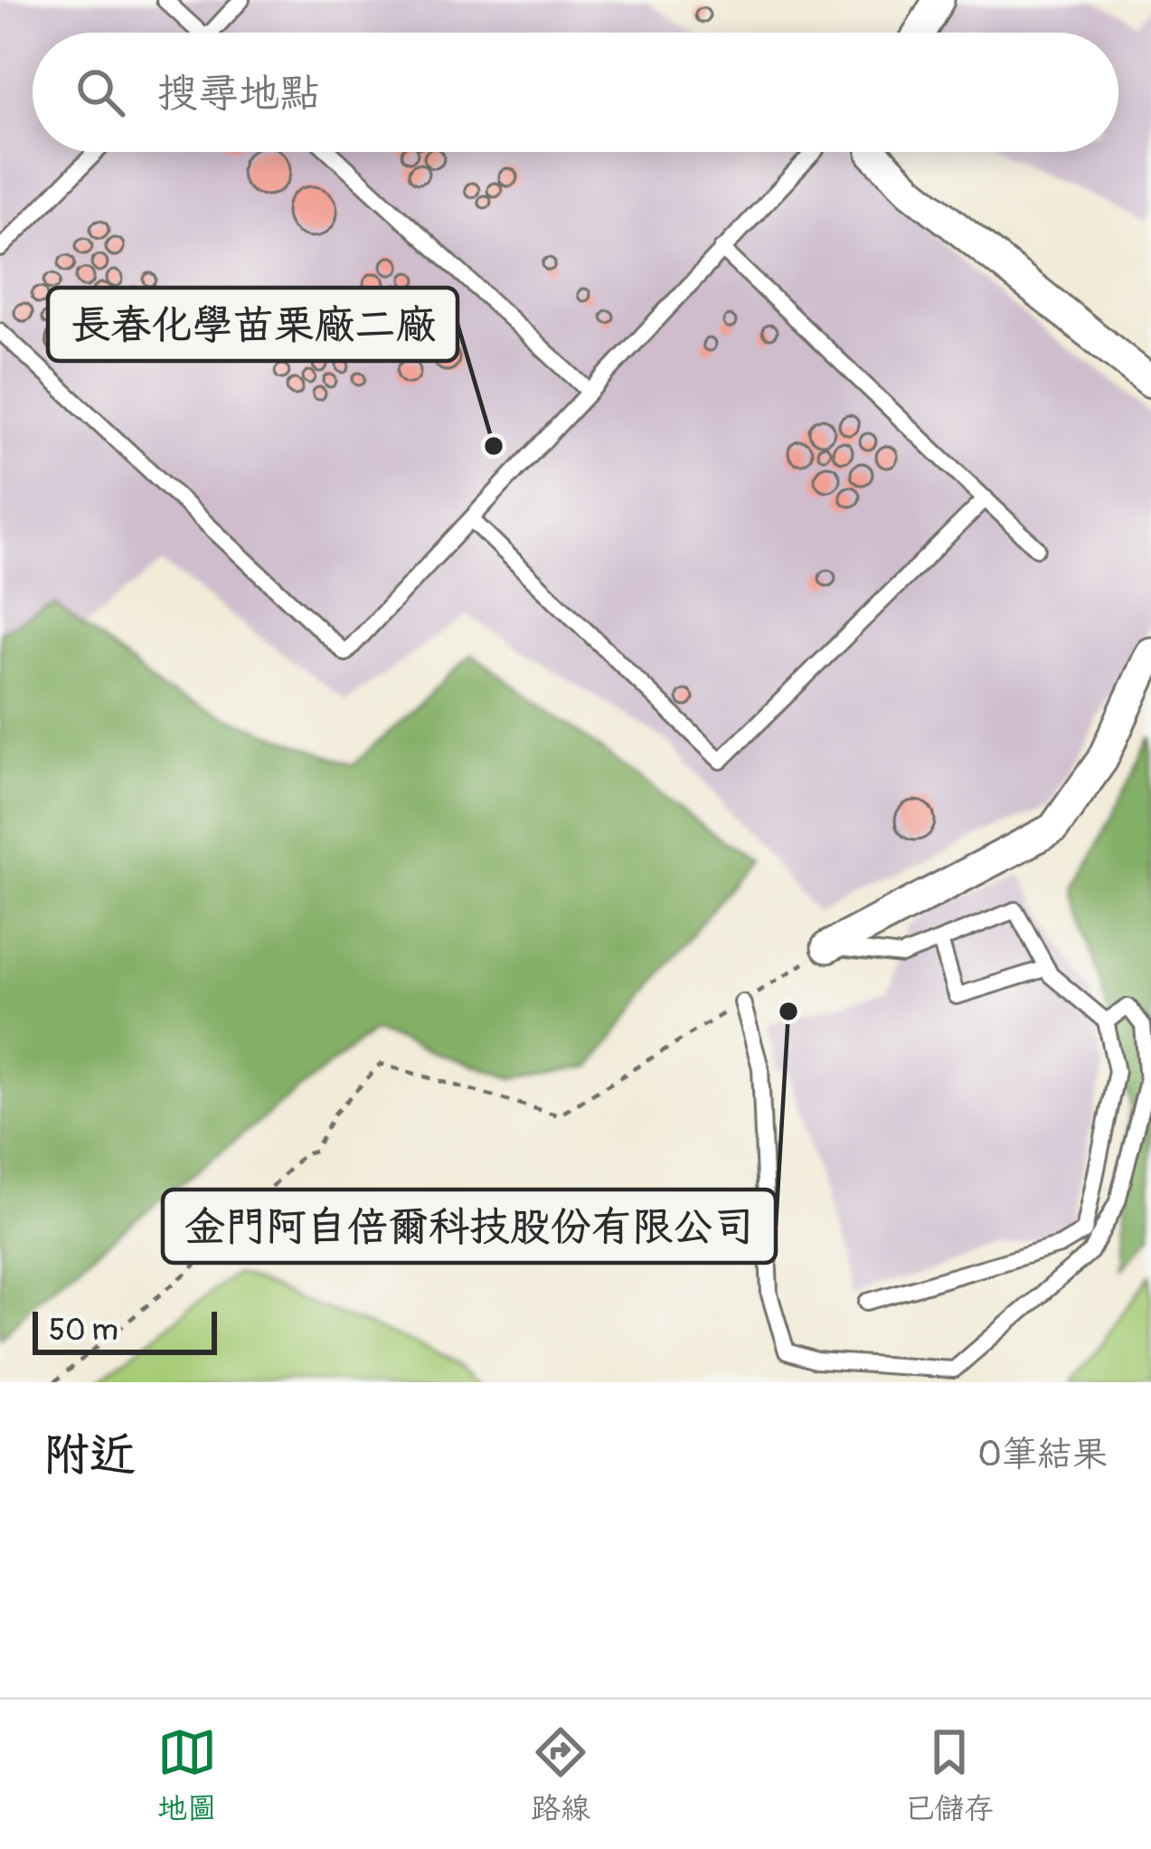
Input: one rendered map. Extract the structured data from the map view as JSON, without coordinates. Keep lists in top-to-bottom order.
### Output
{
  "places": ["長春化學苗栗廠二廠", "金門阿自倍爾科技股份有限公司"],
  "scale_bar": "50 m",
  "page": {
    "search": "搜尋地點",
    "scale": "50 m",
    "heading": ["附近", "0筆結果"],
    "nav": ["地圖", "路線", "已儲存"]
  }
}
